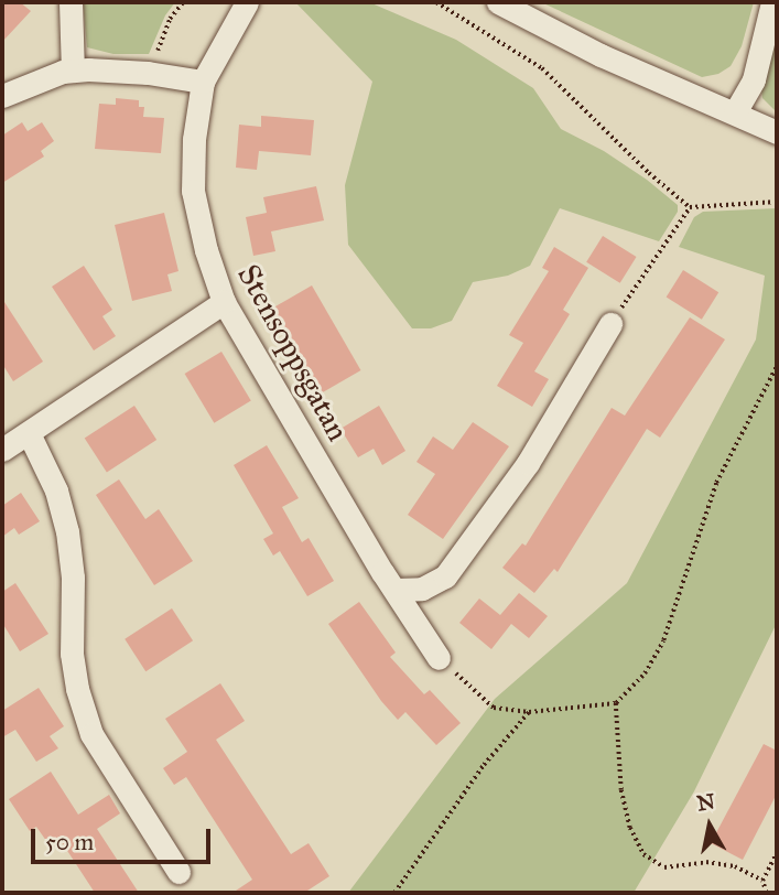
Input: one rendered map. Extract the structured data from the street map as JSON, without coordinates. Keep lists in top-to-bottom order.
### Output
{
  "streets": {
    "street": ["Stensoppsgatan"]
  },
  "scale_bar": "50 m",
  "north": "top"
}
